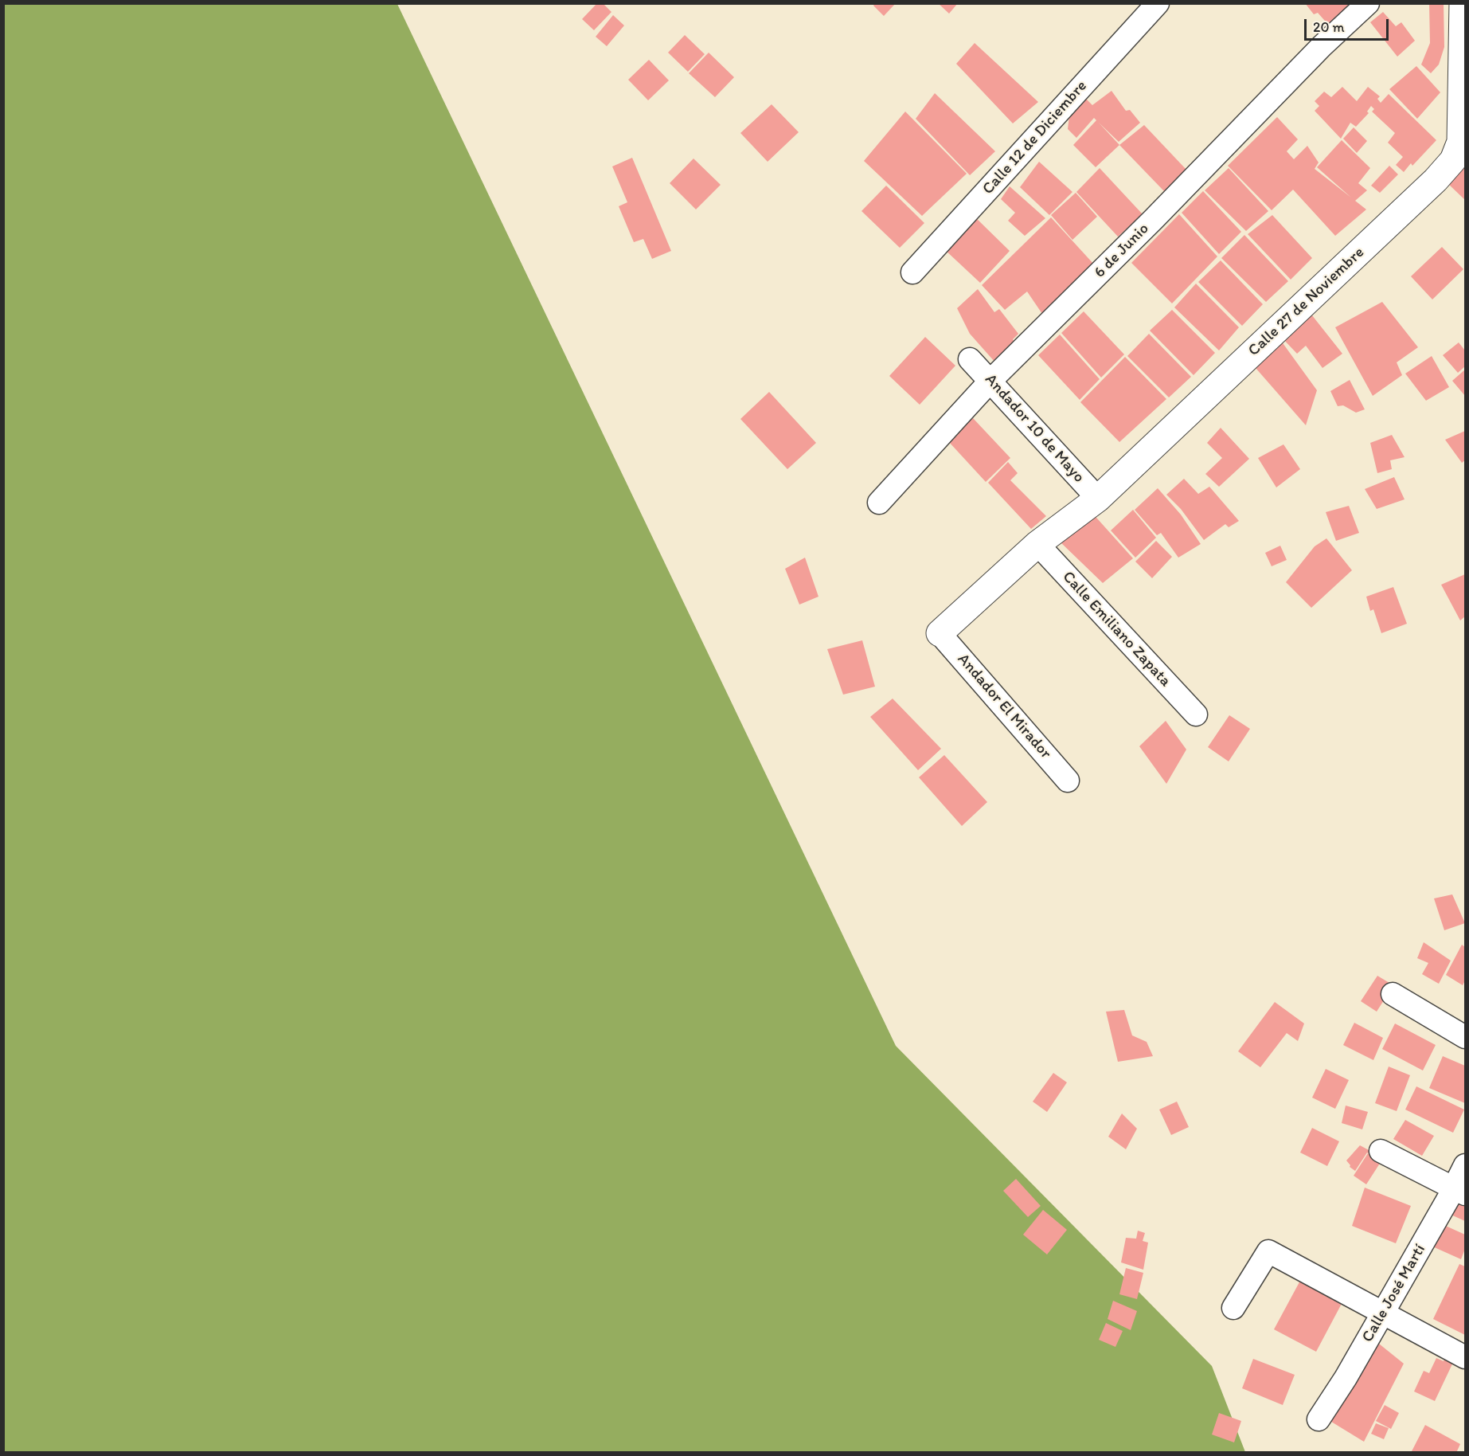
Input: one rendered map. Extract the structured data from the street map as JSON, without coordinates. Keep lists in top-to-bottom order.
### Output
{
  "streets": {
    "street": [
      "Calle 12 de Diciembre",
      "6 de Junio",
      "Calle 27 de Noviembre",
      "Andador 10 de Mayo",
      "Calle Emiliano Zapata",
      "Andador El Mirador",
      "Calle José Martí"
    ]
  },
  "crossings": [
    ["6 de Junio", "Andador 10 de Mayo"],
    ["Calle 27 de Noviembre", "Andador 10 de Mayo"],
    ["Calle 27 de Noviembre", "Calle Emiliano Zapata"],
    ["Calle 27 de Noviembre", "Andador El Mirador"]
  ],
  "scale_bar": "20 m"
}
